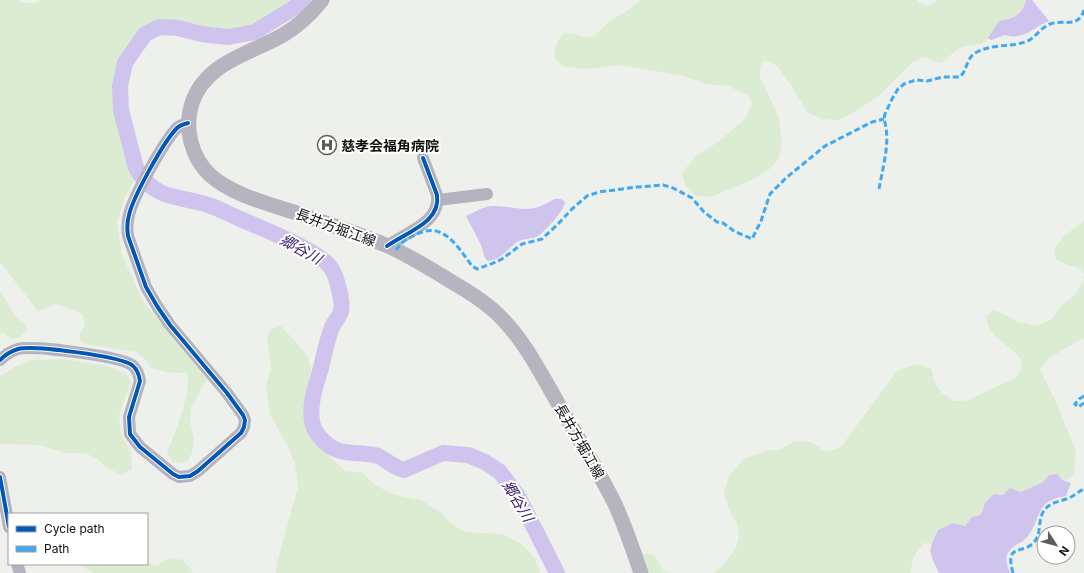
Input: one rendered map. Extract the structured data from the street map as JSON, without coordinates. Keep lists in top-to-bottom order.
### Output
{
  "streets": {
    "main road": ["長井方堀江線"]
  },
  "water": ["郷谷川"],
  "places": {
    "hospital": ["慈孝会福角病院"]
  },
  "legend": ["Cycle path", "Path"],
  "north": "bottom right"
}
